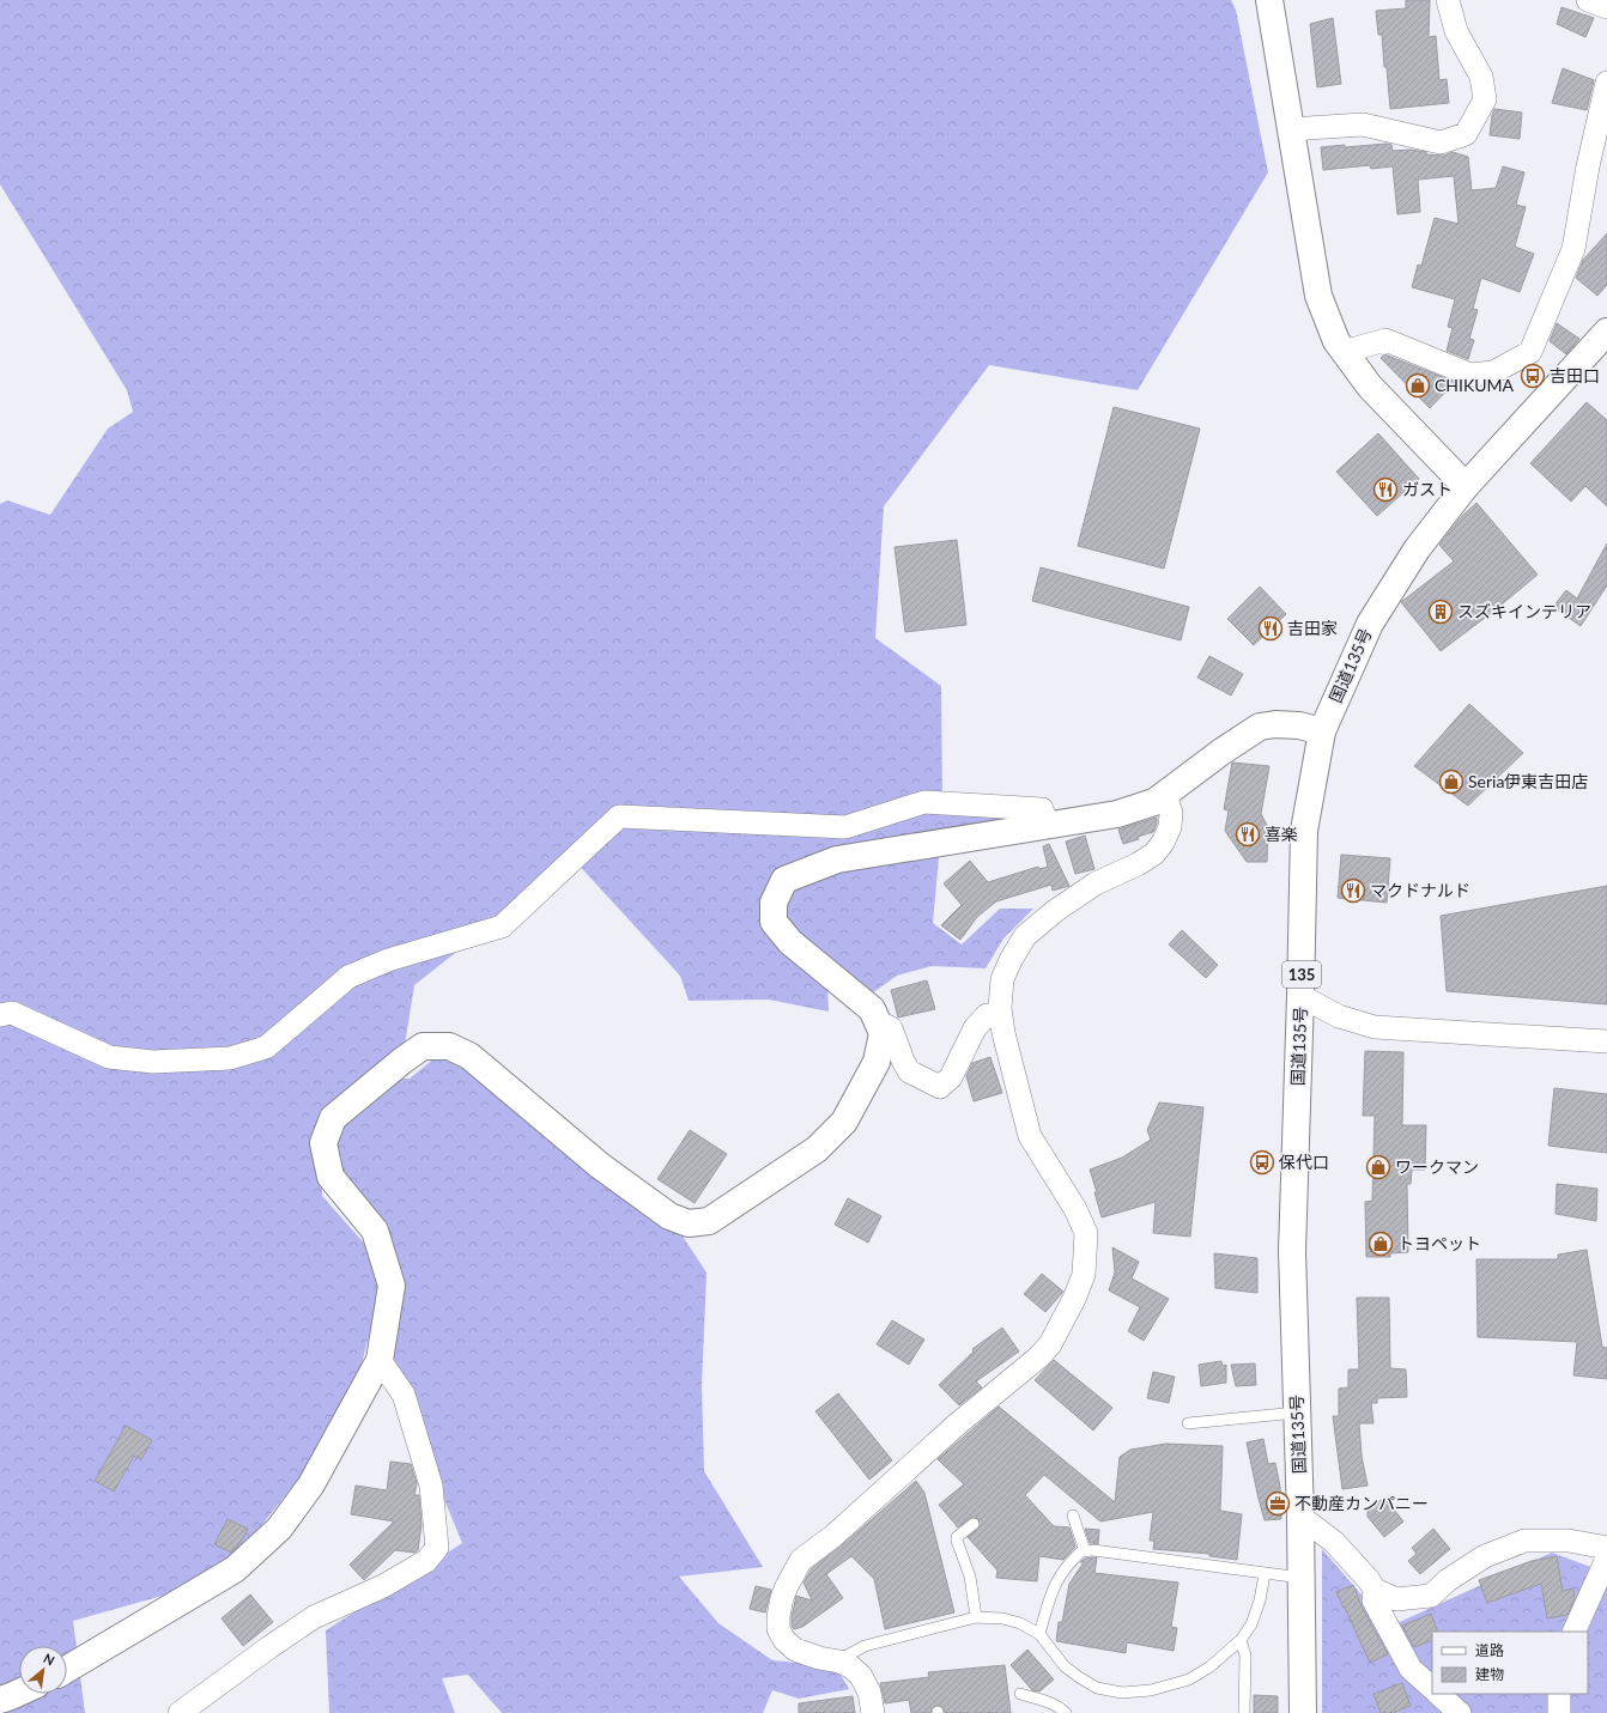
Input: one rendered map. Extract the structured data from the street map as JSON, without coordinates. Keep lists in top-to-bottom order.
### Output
{
  "streets": {
    "main road": ["国道135号", "135"]
  },
  "places": {
    "bus stop": ["吉田口", "保代口"],
    "shop": [
      "CHIKUMA",
      "Seria伊東吉田店",
      "ワークマン",
      "トヨペット"
    ],
    "restaurant": [
      "ガスト",
      "吉田家",
      "喜楽",
      "マクドナルド"
    ],
    "building": ["スズキインテリア"],
    "office": ["不動産カンパニー"]
  },
  "legend": ["道路", "建物"],
  "north": "top right"
}
